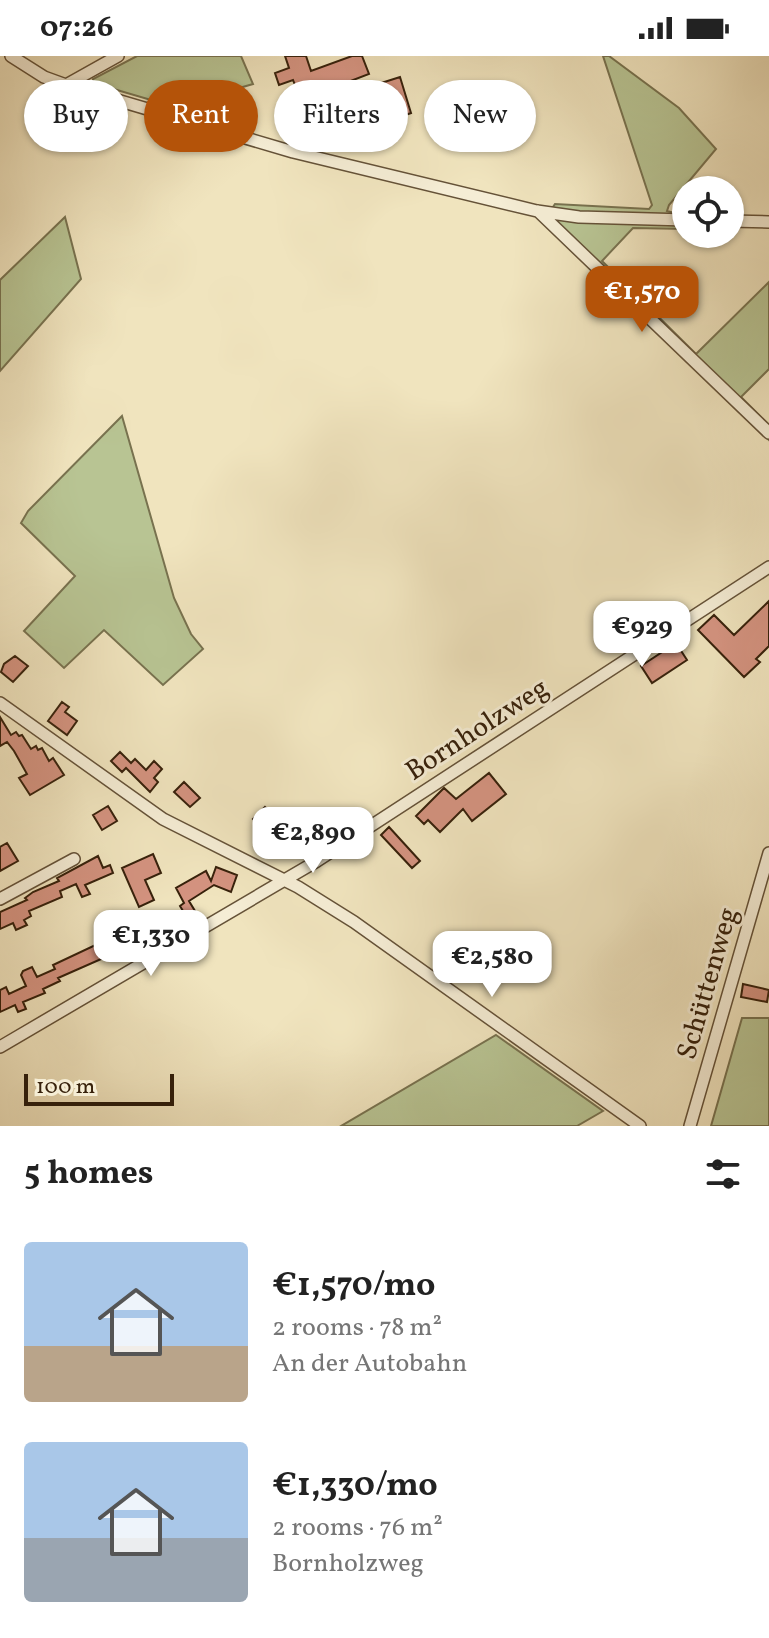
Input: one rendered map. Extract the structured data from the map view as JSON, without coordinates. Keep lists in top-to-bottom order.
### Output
{
  "streets": {
    "street": ["Bornholzweg", "Schüttenweg"]
  },
  "scale_bar": "100 m",
  "page": {
    "status": "07:26",
    "chip": [
      "Buy",
      "Rent",
      "Filters",
      "New"
    ],
    "price": [
      "€1,570",
      "€929",
      "€2,890",
      "€1,330",
      "€2,580"
    ],
    "scale": "100 m",
    "heading": "5 homes",
    "list": [
      {
        "name": "€1,570/mo",
        "note": "2 rooms · 78 m² · An der Autobahn"
      },
      {
        "name": "€1,330/mo",
        "note": "2 rooms · 76 m² · Bornholzweg"
      }
    ]
  }
}
